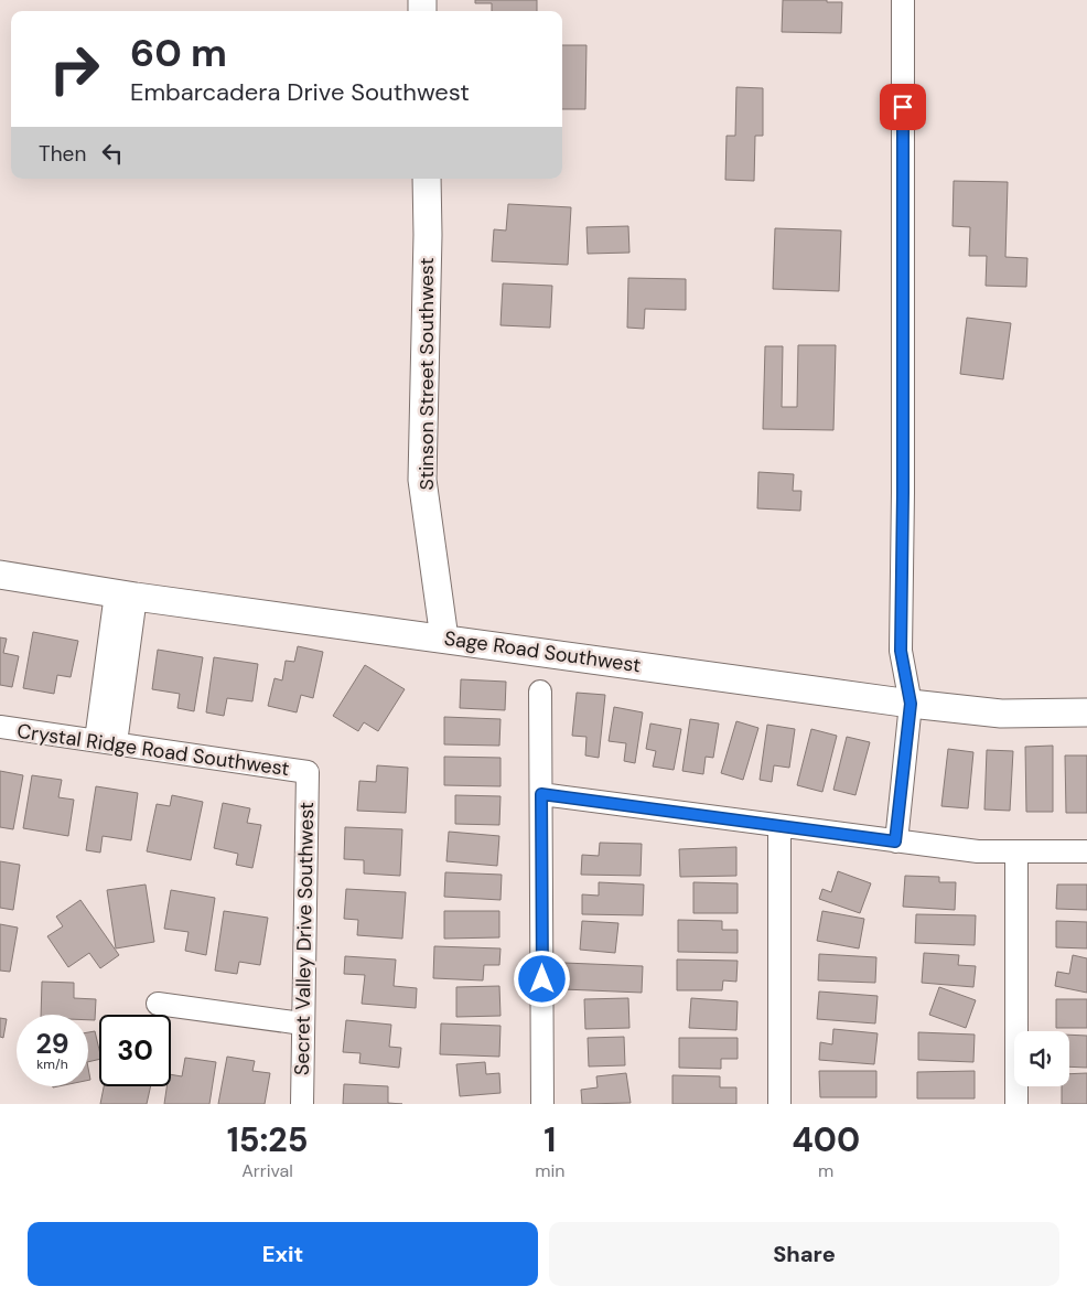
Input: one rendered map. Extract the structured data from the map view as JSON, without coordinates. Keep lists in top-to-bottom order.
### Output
{
  "streets": {
    "street": [
      "Stinson Street Southwest",
      "Sage Road Southwest",
      "Crystal Ridge Road Southwest",
      "Secret Valley Drive Southwest"
    ]
  },
  "crossings": [
    ["Stinson Street Southwest", "Sage Road Southwest"],
    ["Crystal Ridge Road Southwest", "Secret Valley Drive Southwest"]
  ],
  "page": {
    "turn": ["60 m", "Embarcadera Drive Southwest"],
    "then": "Then",
    "speed": "29 km/h",
    "limit": "30",
    "eta": [
      "15:25",
      "Arrival",
      "1",
      "min",
      "400",
      "m"
    ],
    "buttons": ["Exit", "Share"]
  }
}
